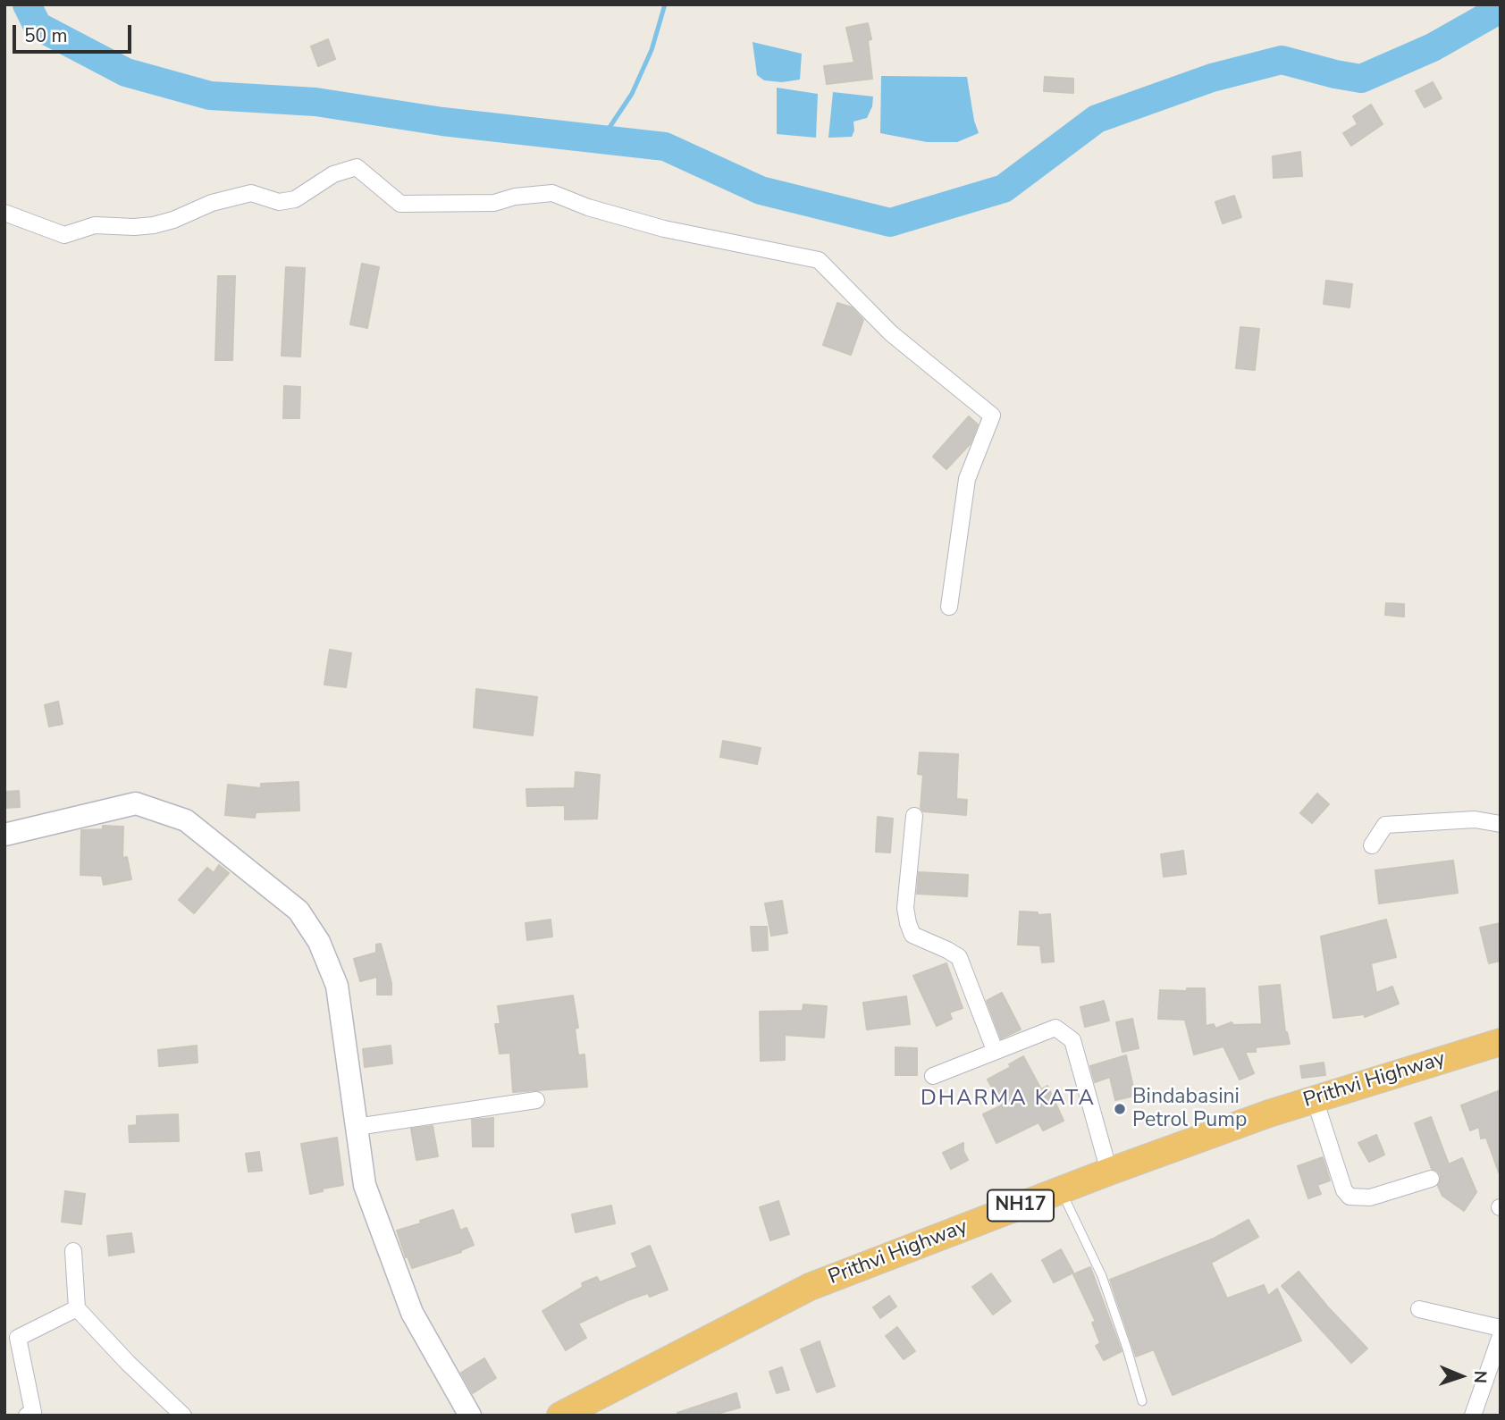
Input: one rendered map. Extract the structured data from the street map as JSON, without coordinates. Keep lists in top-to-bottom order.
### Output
{
  "streets": {
    "highway": ["Prithvi Highway", "NH17"]
  },
  "districts": ["DHARMA KATA"],
  "places": ["Bindabasini Petrol Pump"],
  "scale_bar": "50 m",
  "north": "right"
}
